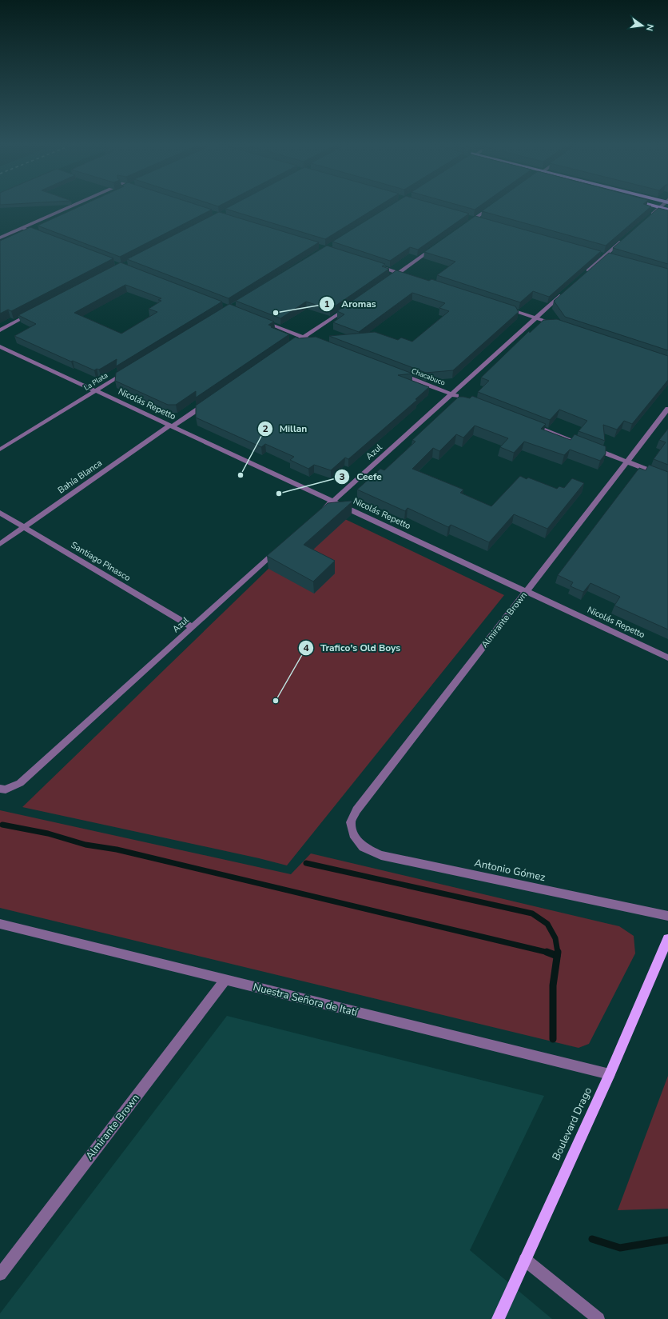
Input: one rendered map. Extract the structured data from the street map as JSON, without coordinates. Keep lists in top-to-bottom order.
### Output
{
  "streets": {
    "main road": ["Boulevard Drago"],
    "street": [
      "Chacabuco",
      "La Plata",
      "Nicolás Repetto",
      "Azul",
      "Bahía Blanca",
      "Santiago Pinasco",
      "Almirante Brown",
      "Antonio Gómez",
      "Nuestra Señora de Itatí"
    ]
  },
  "crossings": [
    ["Chacabuco", "Azul"],
    ["La Plata", "Nicolás Repetto"],
    ["Nicolás Repetto", "Azul"],
    ["Nicolás Repetto", "Bahía Blanca"],
    ["Nicolás Repetto", "Almirante Brown"],
    ["Azul", "Santiago Pinasco"],
    ["Bahía Blanca", "Santiago Pinasco"],
    ["Almirante Brown", "Antonio Gómez"],
    ["Almirante Brown", "Nuestra Señora de Itatí"],
    ["Nuestra Señora de Itatí", "Boulevard Drago"]
  ],
  "places": [
    "Aromas",
    "Millan",
    "Ceefe",
    "Trafico's Old Boys"
  ],
  "north": "right"
}
